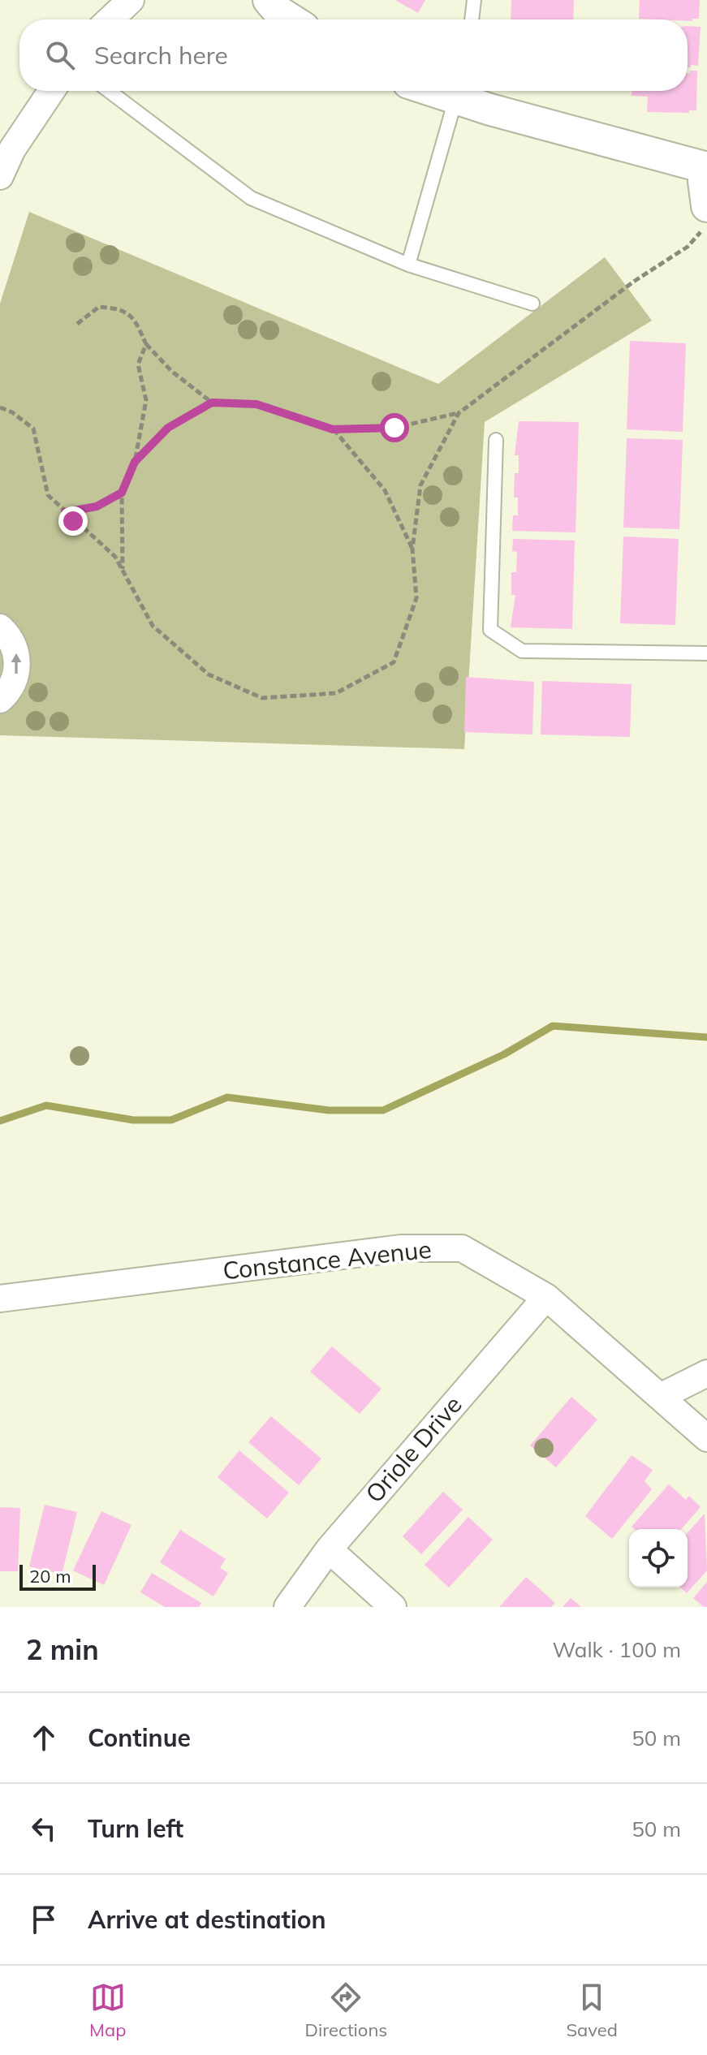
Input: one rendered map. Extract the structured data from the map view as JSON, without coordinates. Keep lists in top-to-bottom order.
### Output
{
  "streets": {
    "street": ["Constance Avenue", "Oriole Drive"]
  },
  "crossings": [
    ["Constance Avenue", "Oriole Drive"]
  ],
  "scale_bar": "20 m",
  "page": {
    "search": "Search here",
    "scale": "20 m",
    "heading": ["2 min", "Walk · 100 m"],
    "list": [
      ["Continue", "50 m"],
      ["Turn left", "50 m"],
      "Arrive at destination"
    ],
    "nav": ["Map", "Directions", "Saved"]
  }
}
